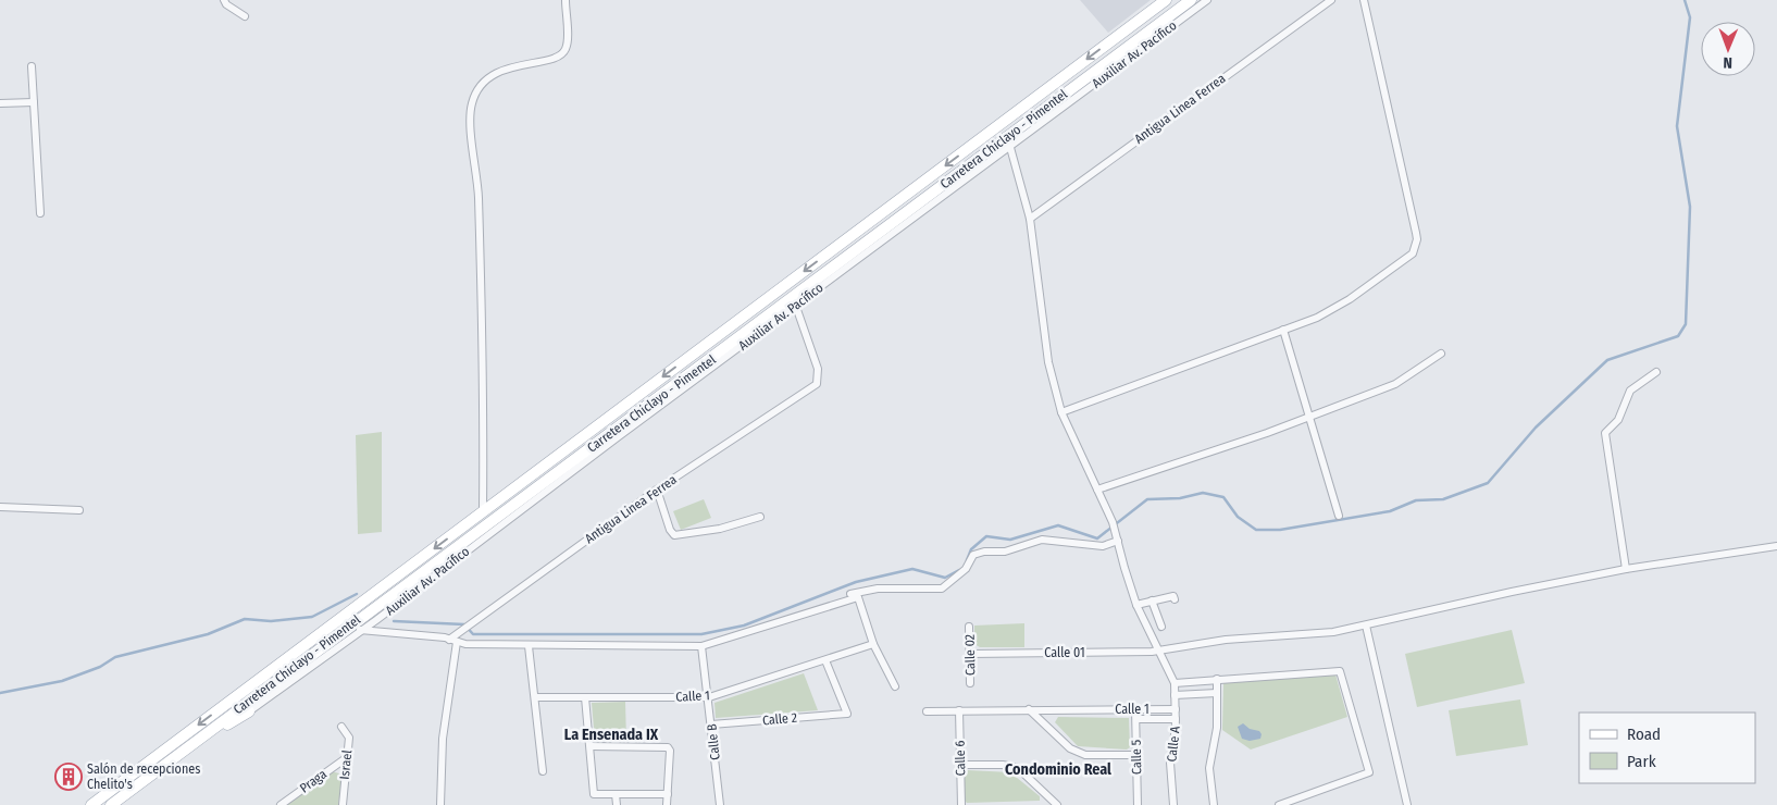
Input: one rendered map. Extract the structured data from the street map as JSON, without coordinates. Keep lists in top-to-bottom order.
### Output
{
  "streets": {
    "main road": ["Carretera Chiclayo - Pimentel"],
    "street": [
      "Auxiliar Av. Pacífico",
      "Antigua Linea Ferrea",
      "Calle 01",
      "Calle 02",
      "Calle 1",
      "Calle 2",
      "Calle B",
      "Calle A",
      "Calle 5",
      "Calle 6",
      "Israel",
      "Praga"
    ]
  },
  "crossings": [
    ["Auxiliar Av. Pacífico", "Antigua Linea Ferrea"],
    ["Auxiliar Av. Pacífico", "Carretera Chiclayo - Pimentel"],
    ["Antigua Linea Ferrea", "Carretera Chiclayo - Pimentel"],
    ["Calle 01", "Calle 02"],
    ["Calle 1", "Calle 2"],
    ["Calle 1", "Calle B"],
    ["Calle 1", "Calle A"],
    ["Calle 1", "Calle 5"],
    ["Calle 1", "Calle 6"],
    ["Calle 2", "Calle B"],
    ["Israel", "Praga"]
  ],
  "districts": ["La Ensenada IX", "Condominio Real"],
  "places": {
    "building": ["Salón de recepciones Chelito's"]
  },
  "legend": ["Road", "Park"],
  "north": "bottom"
}
